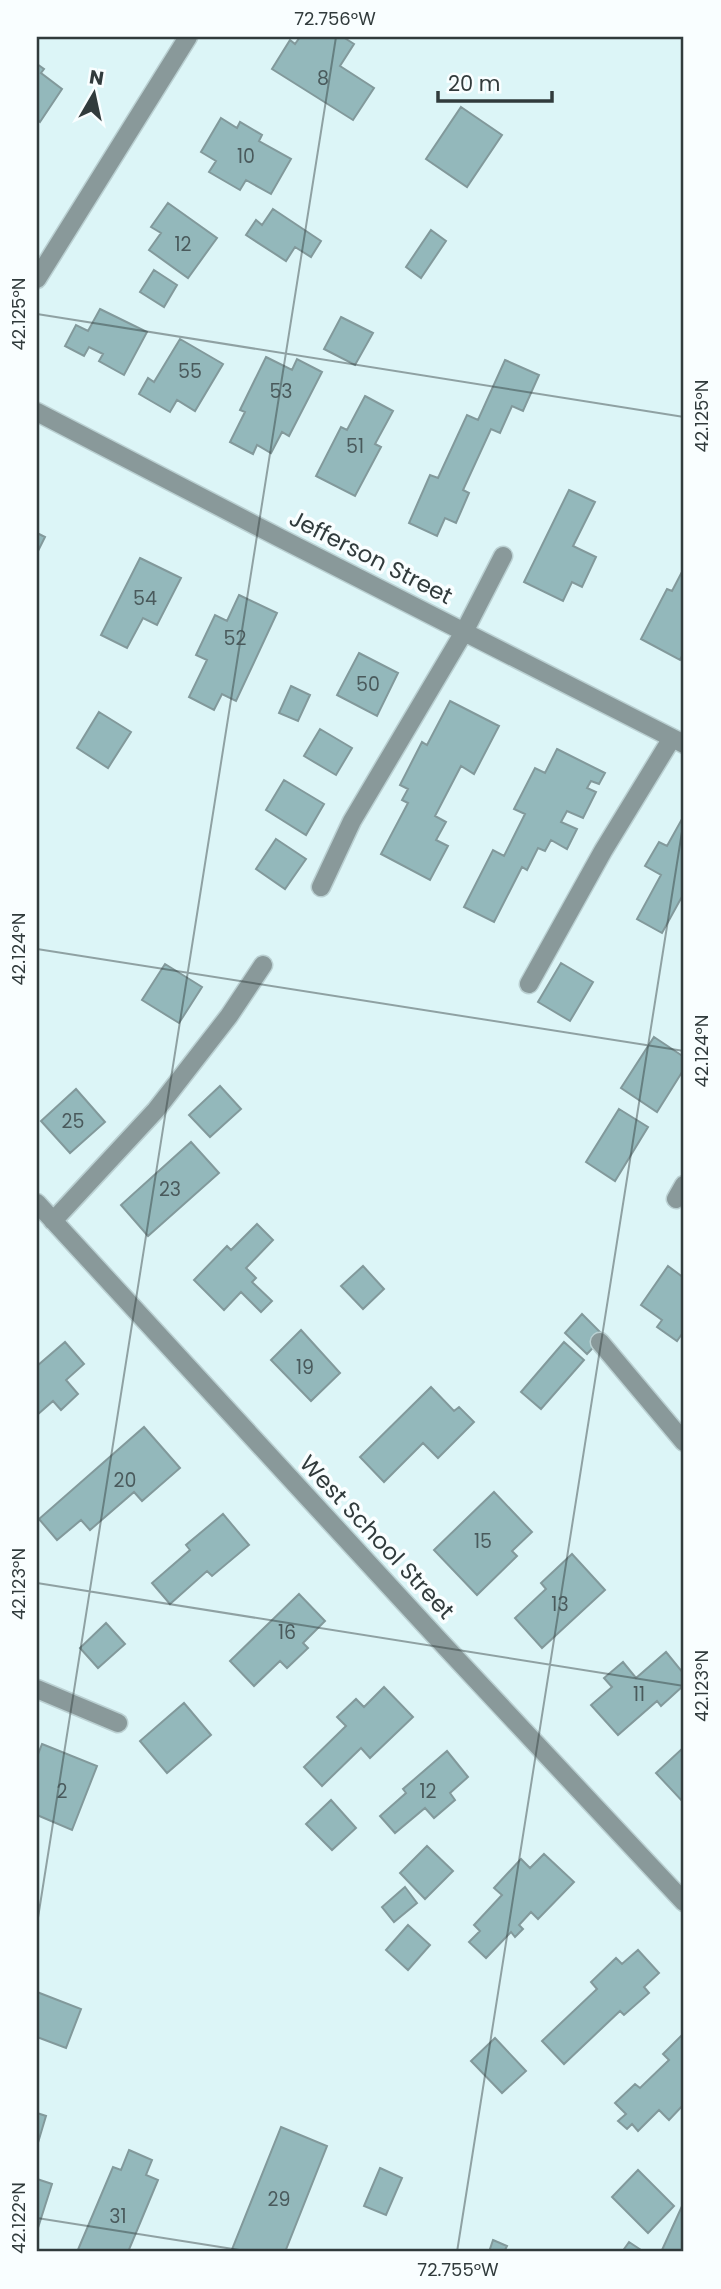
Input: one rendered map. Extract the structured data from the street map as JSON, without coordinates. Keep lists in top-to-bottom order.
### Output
{
  "streets": {
    "street": ["Jefferson Street", "West School Street"]
  },
  "house_numbers": [
    "8",
    "10",
    "12",
    "55",
    "53",
    "51",
    "54",
    "52",
    "50",
    "25",
    "23",
    "19",
    "20",
    "15",
    "13",
    "16",
    "11",
    "2",
    "12",
    "29",
    "31"
  ],
  "scale_bar": "20 m",
  "north": "top",
  "coordinates": [
    "72.756°W",
    "42.125°N",
    "42.124°N",
    "42.123°N",
    "42.122°N",
    "72.755°W"
  ]
}
